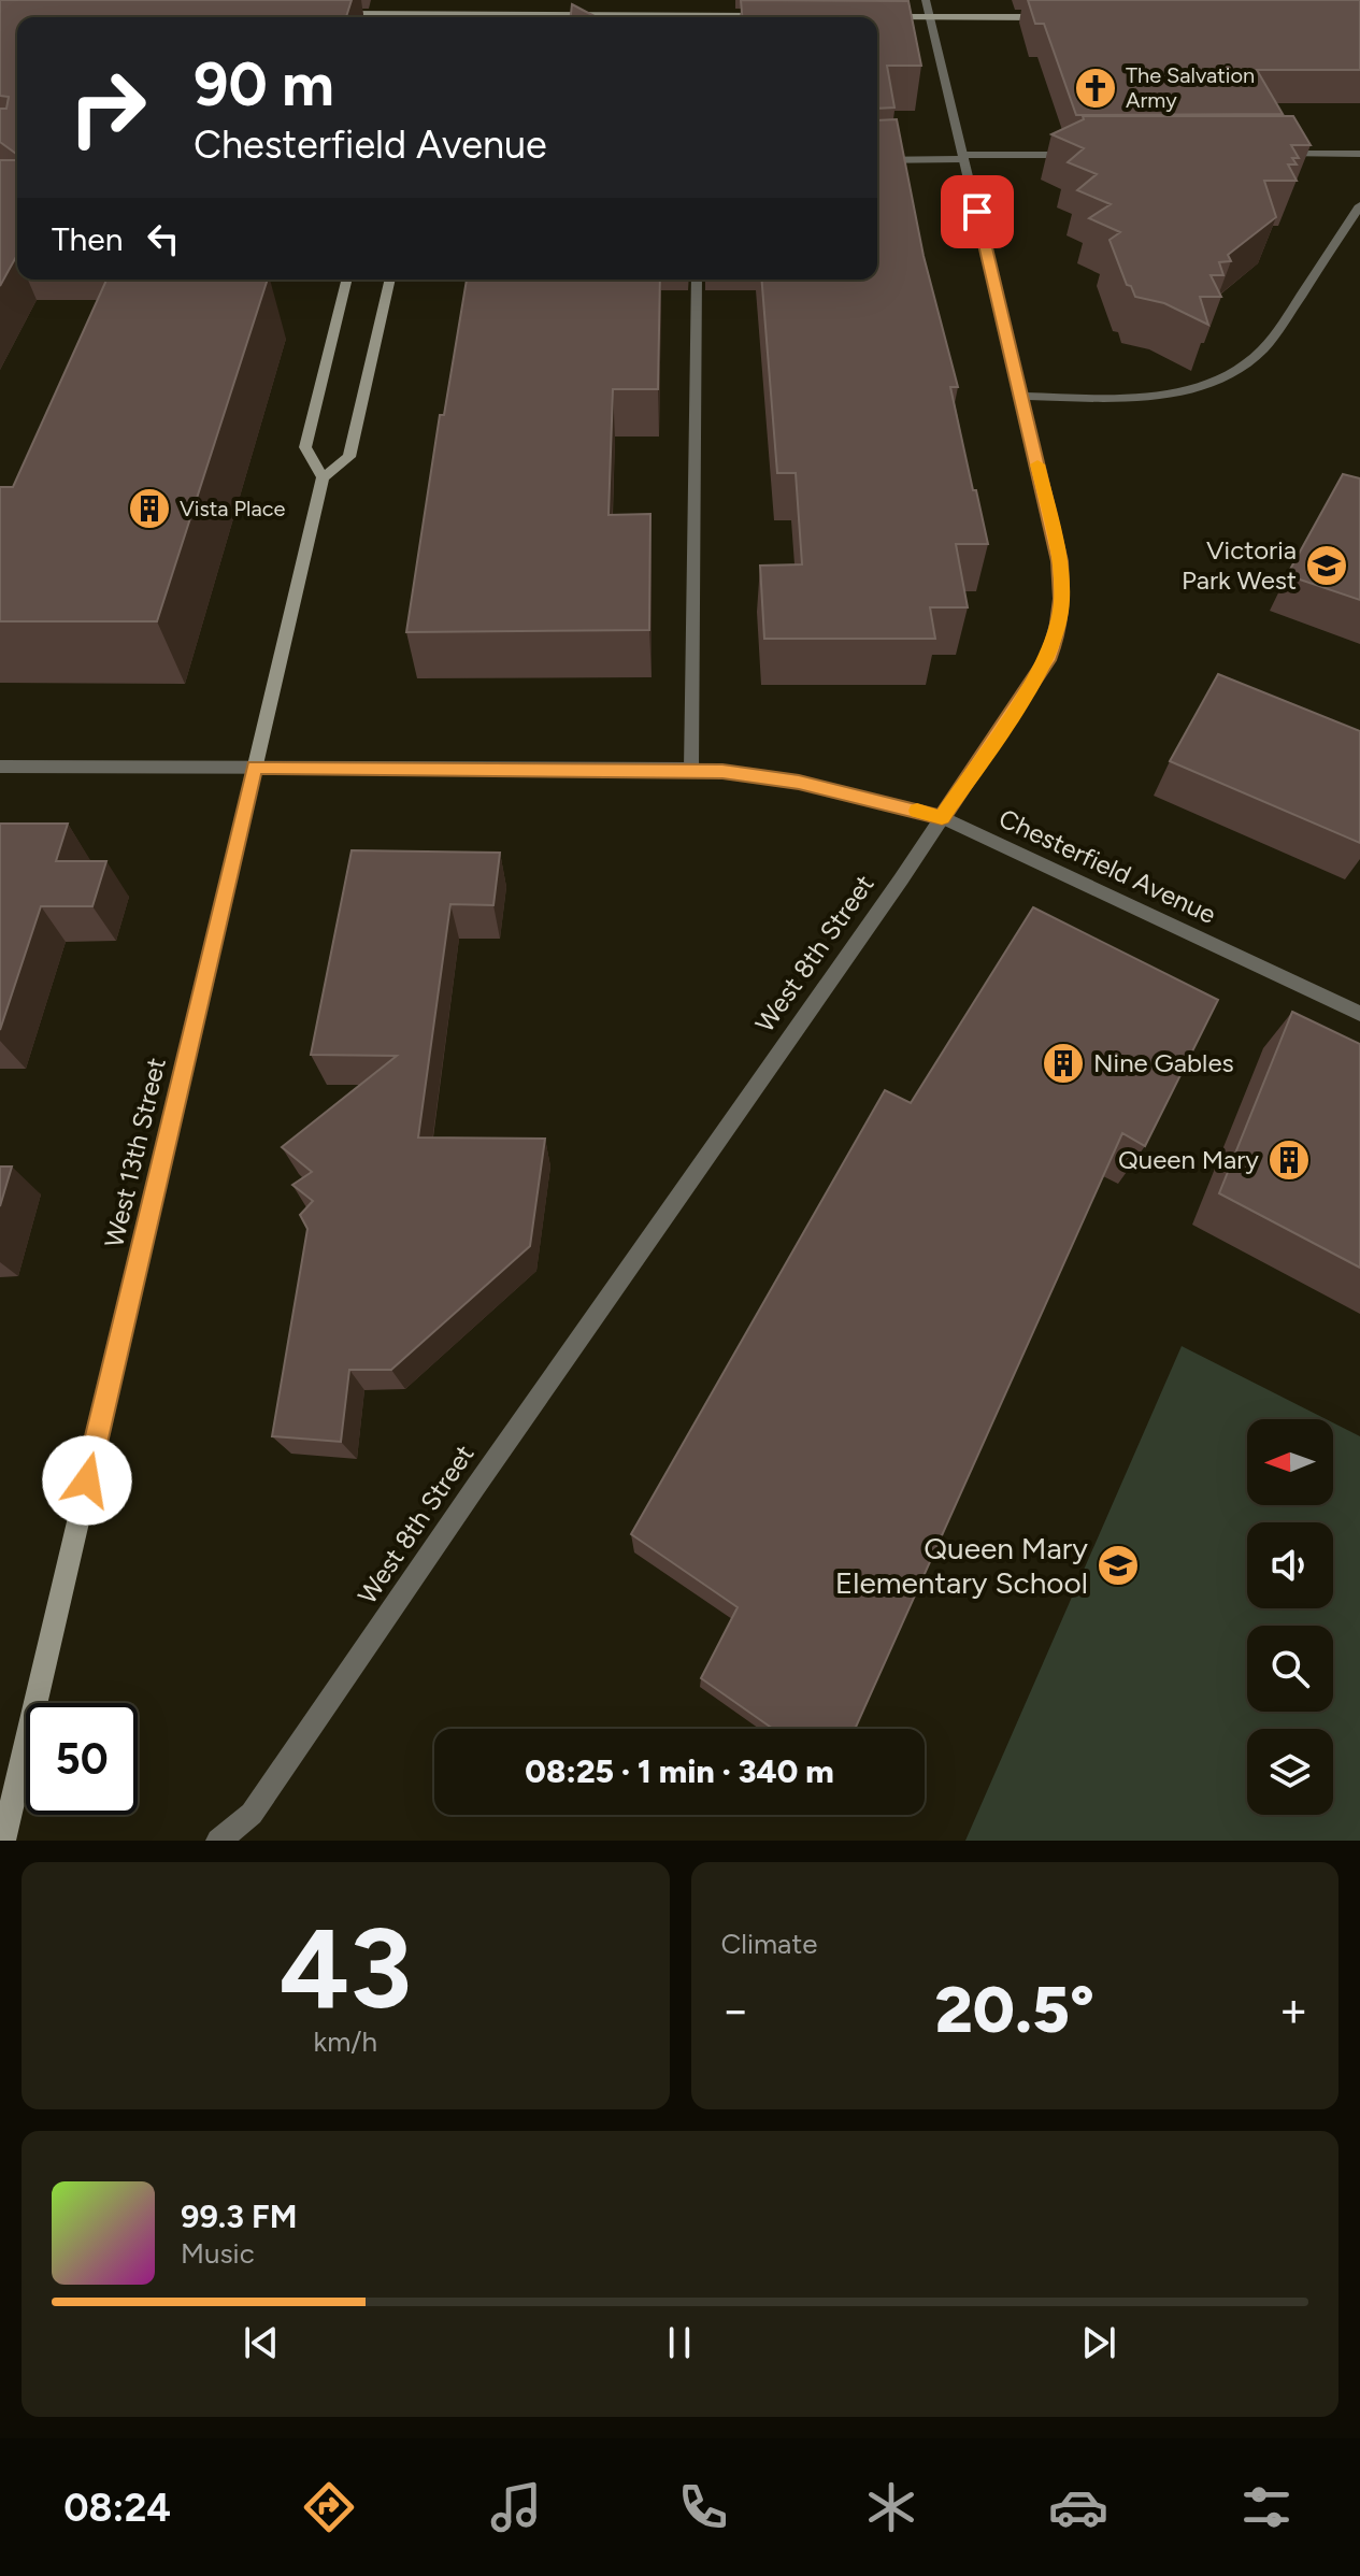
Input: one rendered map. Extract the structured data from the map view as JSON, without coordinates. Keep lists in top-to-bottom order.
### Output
{
  "streets": {
    "main road": ["West 13th Street"],
    "street": ["Chesterfield Avenue", "West 8th Street"]
  },
  "crossings": [
    ["Chesterfield Avenue", "West 8th Street"],
    ["Chesterfield Avenue", "West 13th Street"]
  ],
  "places": {
    "church": ["The Salvation Army"],
    "building": ["Vista Place", "Nine Gables", "Queen Mary"],
    "school or university": ["Victoria Park West", "Queen Mary Elementary School"]
  },
  "north": "left",
  "page": {
    "turn": ["90 m", "Chesterfield Avenue"],
    "then": "Then",
    "limit": "50",
    "trip": "08:25 · 1 min · 340 m",
    "tile": [
      ["43", "km/h"],
      "Climate"
    ],
    "heat": ["−", "20.5°", "+"],
    "song": ["99.3 FM", "Music"],
    "tabs": "08:24"
  }
}
